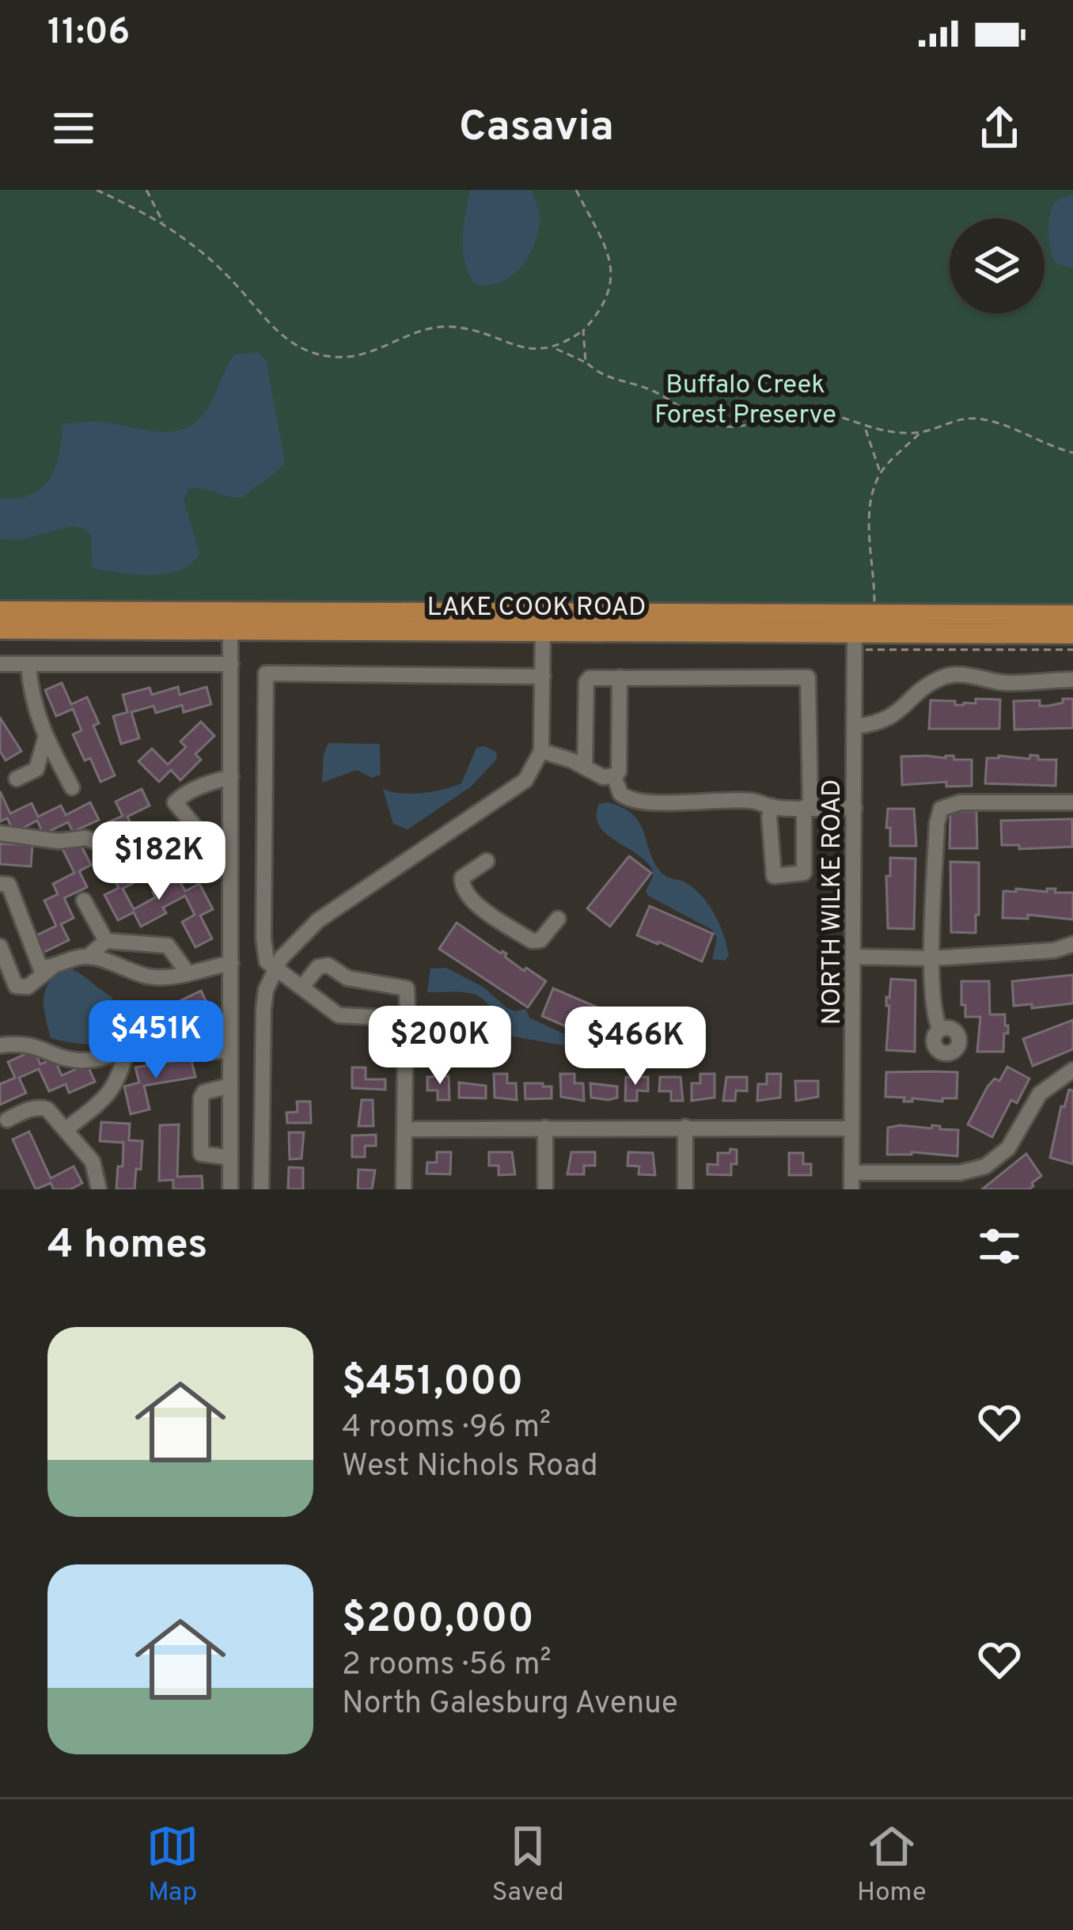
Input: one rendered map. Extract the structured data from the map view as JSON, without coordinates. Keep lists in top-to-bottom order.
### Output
{
  "streets": {
    "main road": ["LAKE COOK ROAD"],
    "street": ["NORTH WILKE ROAD"]
  },
  "crossings": [
    ["LAKE COOK ROAD", "NORTH WILKE ROAD"]
  ],
  "parks": ["Buffalo Creek Forest Preserve"],
  "page": {
    "status": "11:06",
    "header": "Casavia",
    "price": [
      "$182K",
      "$451K",
      "$200K",
      "$466K"
    ],
    "heading": "4 homes",
    "list": [
      {
        "name": "$451,000",
        "note": "4 rooms · 96 m² · West Nichols Road"
      },
      {
        "name": "$200,000",
        "note": "2 rooms · 56 m² · North Galesburg Avenue"
      }
    ],
    "tabs": ["Map", "Saved", "Home"]
  }
}
